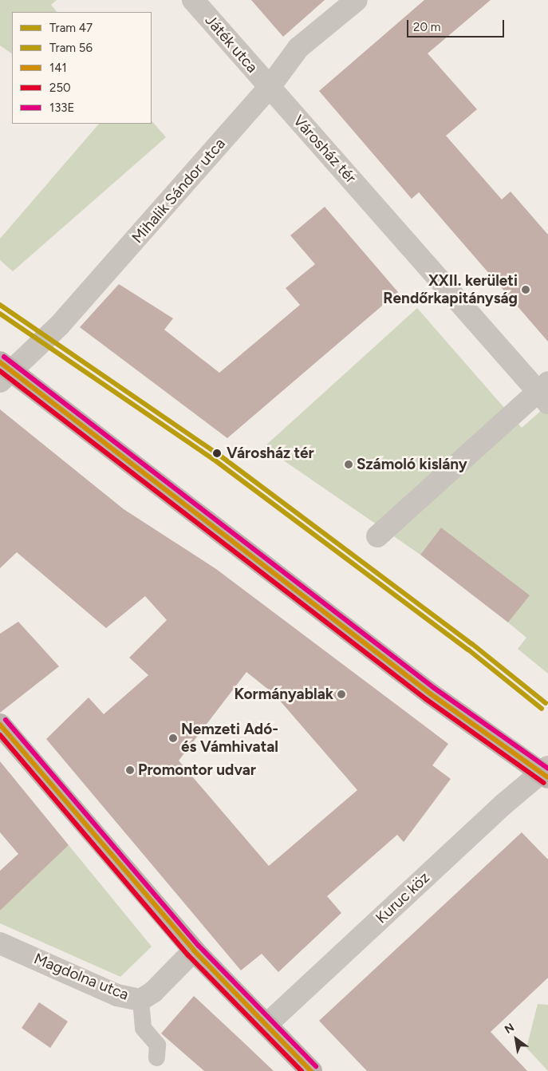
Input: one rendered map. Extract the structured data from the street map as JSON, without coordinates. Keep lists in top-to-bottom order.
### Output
{
  "streets": {
    "street": [
      "Játék utca",
      "Városház tér",
      "Mihalik Sándor utca",
      "Kuruc köz",
      "Magdolna utca"
    ]
  },
  "crossings": [
    ["Játék utca", "Városház tér"],
    ["Játék utca", "Mihalik Sándor utca"],
    ["Városház tér", "Mihalik Sándor utca"]
  ],
  "places": [
    "XXII. kerületi Rendőrkapitányság",
    "Városház tér",
    "Számoló kislány",
    "Kormányablak",
    "Nemzeti Adó- és Vámhivatal",
    "Promontor udvar"
  ],
  "lines": [
    "tram line 47",
    "tram line 56",
    "transit line 133E",
    "transit line 141",
    "transit line 250"
  ],
  "legend": [
    "Tram 47",
    "Tram 56",
    "141",
    "250",
    "133E"
  ],
  "scale_bar": "20 m",
  "north": "top left"
}
